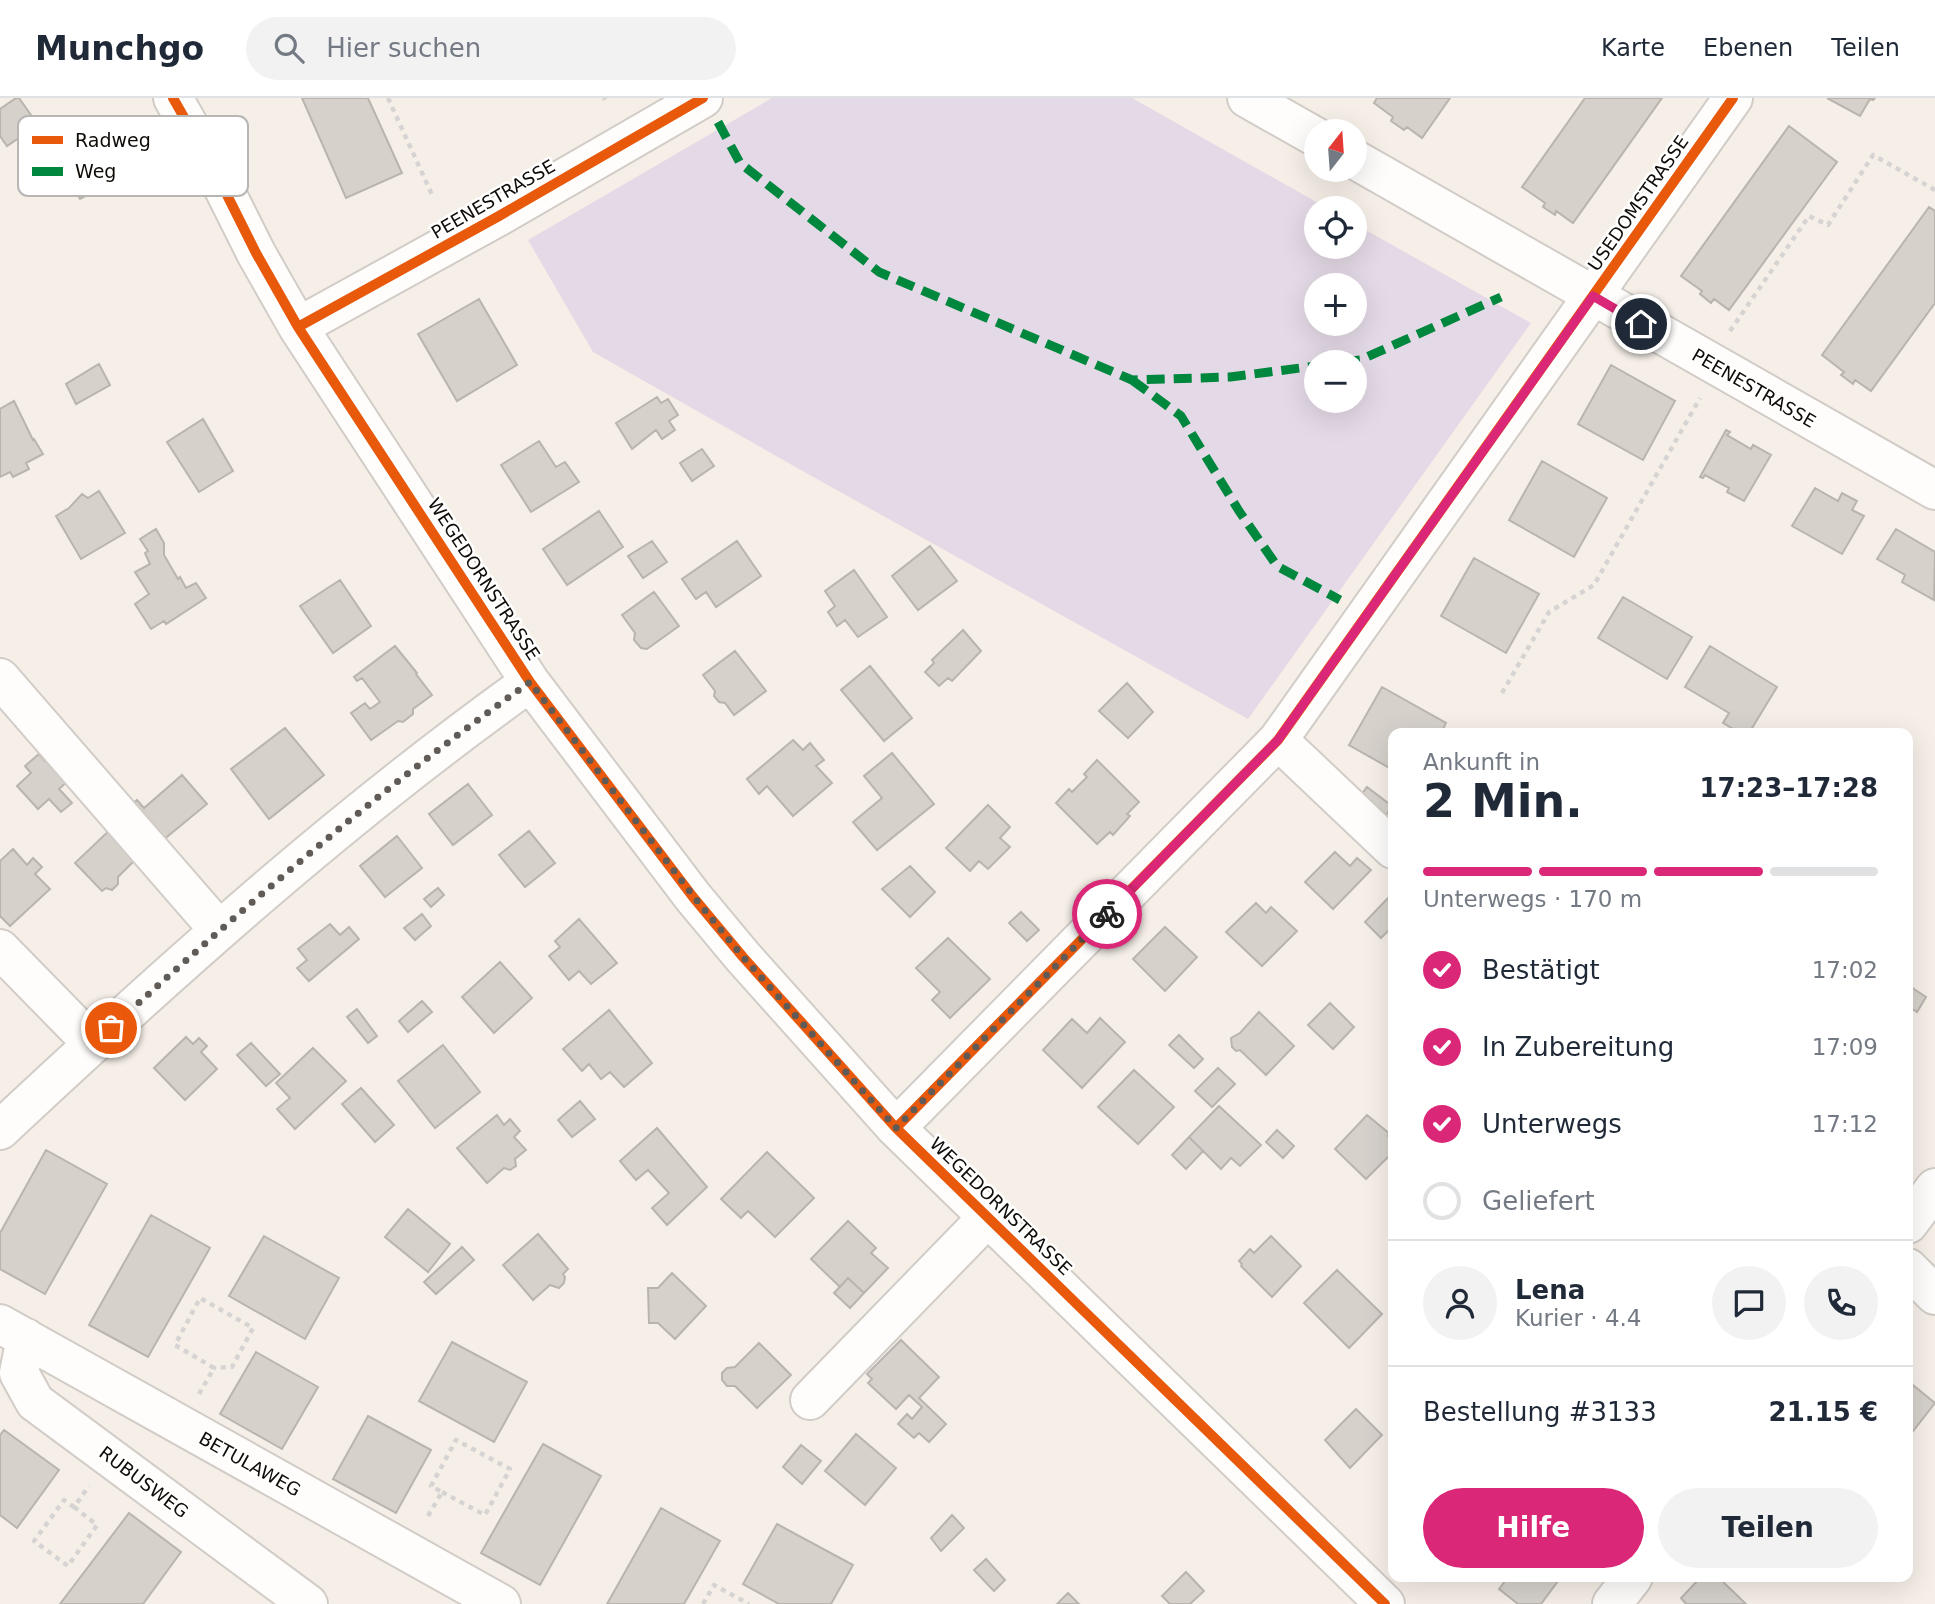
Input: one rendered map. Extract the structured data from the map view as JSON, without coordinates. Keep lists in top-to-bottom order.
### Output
{
  "streets": {
    "street": [
      "PEENESTRASSE",
      "USEDOMSTRASSE",
      "WEGEDORNSTRASSE",
      "BETULAWEG",
      "RUBUSWEG"
    ]
  },
  "crossings": [
    ["PEENESTRASSE", "USEDOMSTRASSE"],
    ["PEENESTRASSE", "WEGEDORNSTRASSE"],
    ["USEDOMSTRASSE", "WEGEDORNSTRASSE"],
    ["BETULAWEG", "RUBUSWEG"]
  ],
  "legend": ["Radweg", "Weg"],
  "north": "top",
  "page": {
    "header": "Munchgo",
    "search": "Hier suchen",
    "nav": ["Karte", "Ebenen", "Teilen"],
    "map_buttons": ["+", "−"],
    "heading": ["2 Min.", "Ankunft in", "17:23–17:28"],
    "panel": [
      "Lena",
      "Kurier · 4.4",
      "Bestellung #3133",
      "21.15 €"
    ],
    "bar": "Unterwegs · 170 m",
    "list": [
      ["Bestätigt", "17:02"],
      ["In Zubereitung", "17:09"],
      ["Unterwegs", "17:12"],
      "Geliefert"
    ],
    "buttons": ["Hilfe", "Teilen"]
  }
}
